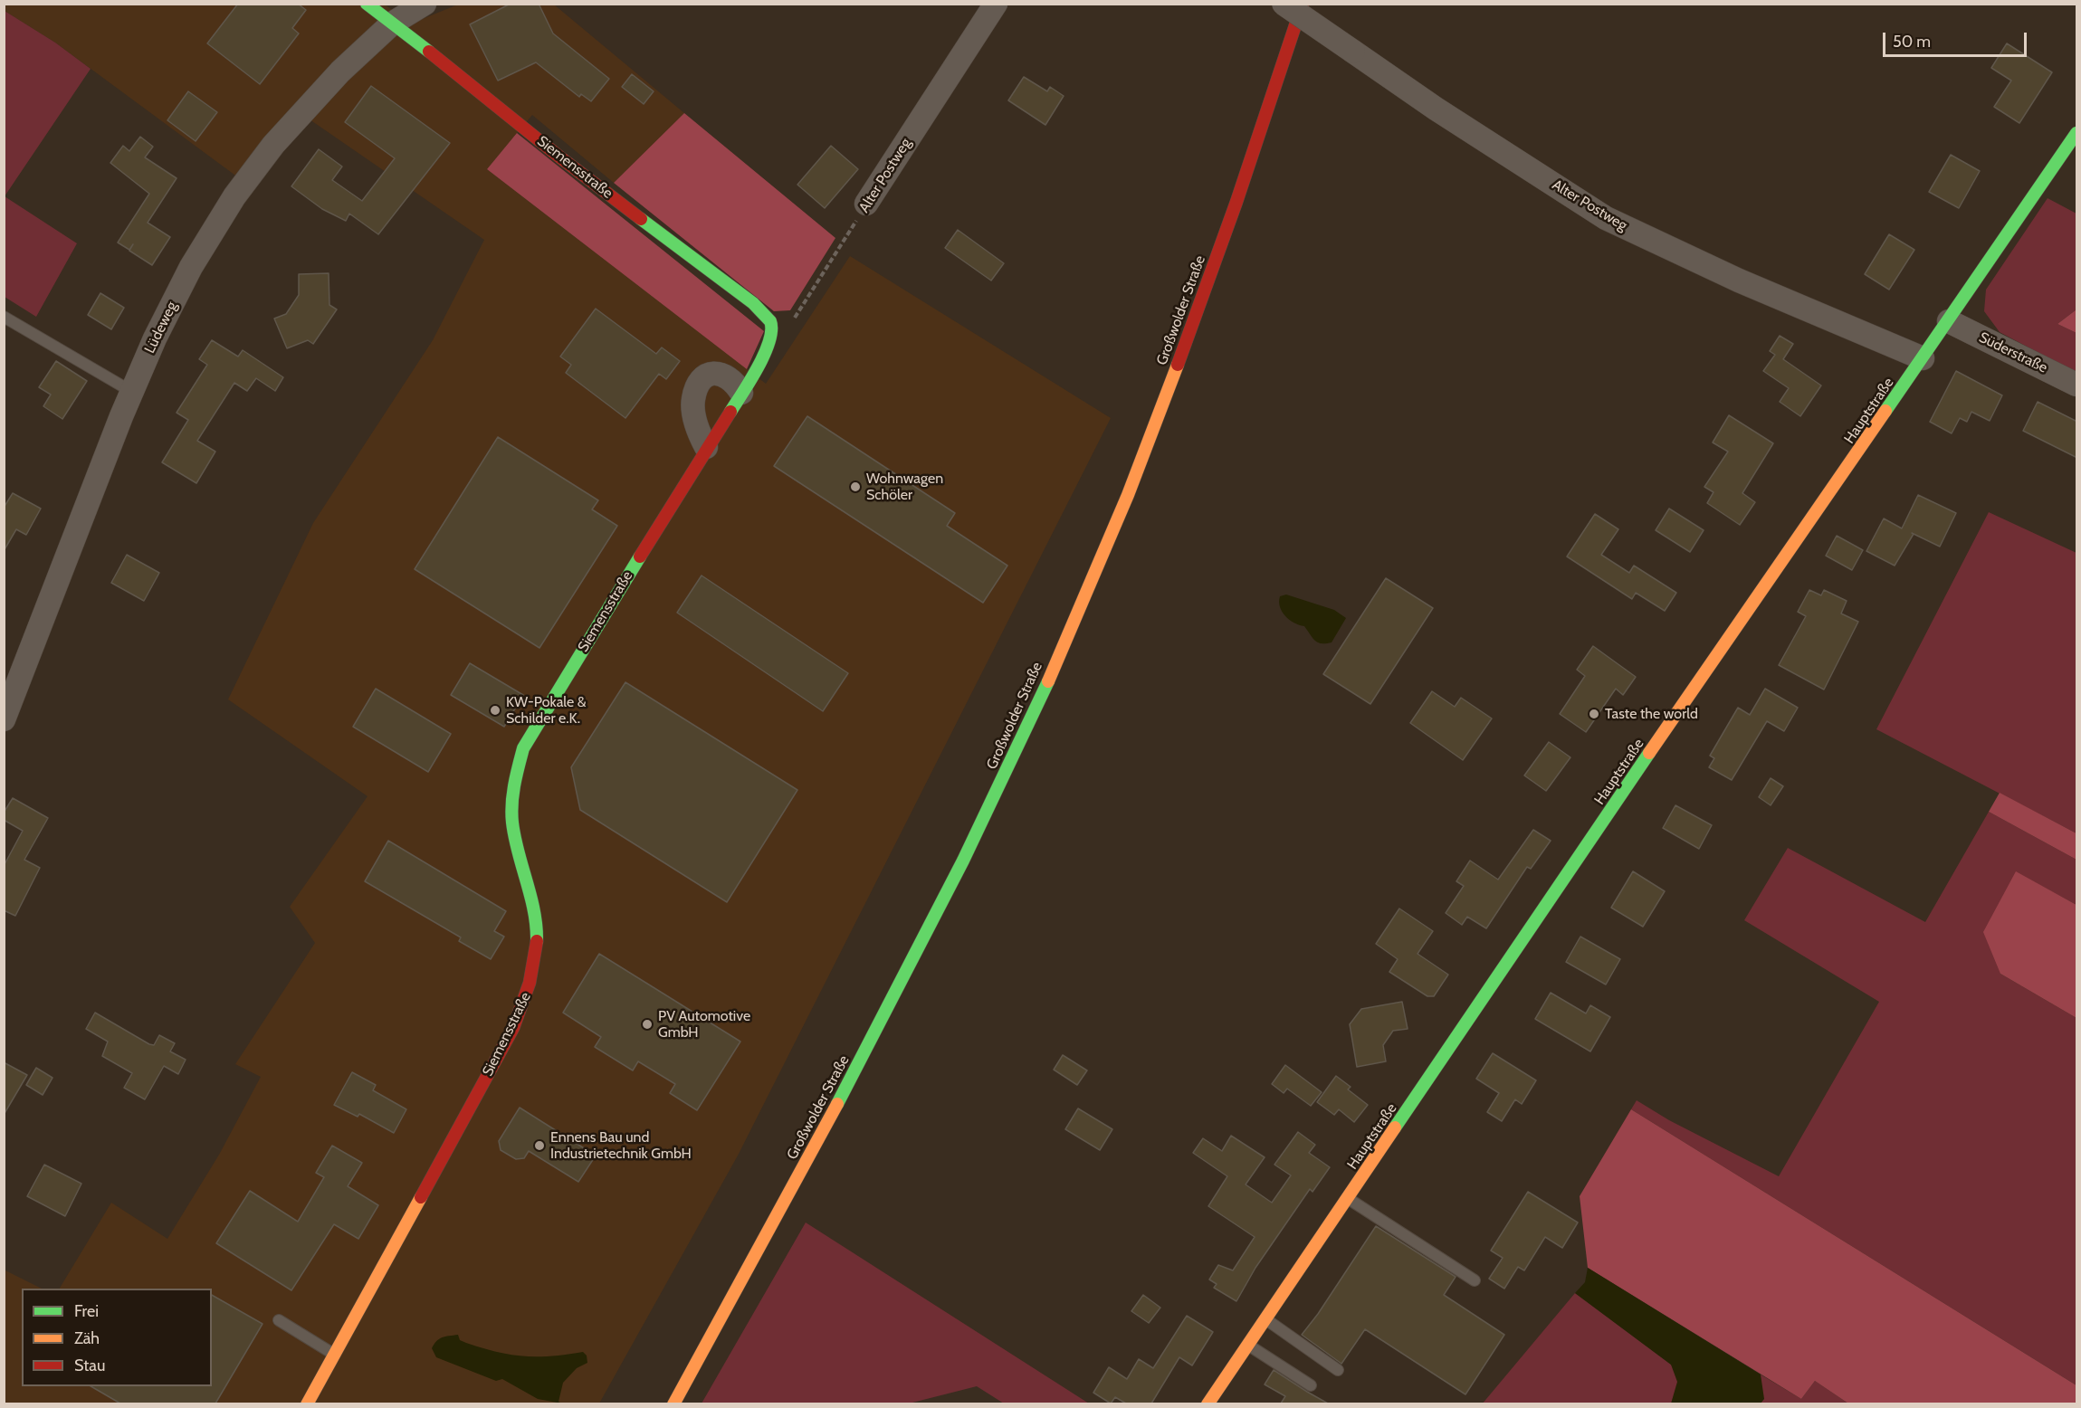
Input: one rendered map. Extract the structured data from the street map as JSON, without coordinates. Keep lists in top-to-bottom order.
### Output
{
  "streets": {
    "street": [
      "Siemensstraße",
      "Alter Postweg",
      "Großwolder Straße",
      "Lüdeweg",
      "Süderstraße",
      "Hauptstraße"
    ]
  },
  "crossings": [
    ["Siemensstraße", "Alter Postweg"],
    ["Siemensstraße", "Lüdeweg"],
    ["Alter Postweg", "Hauptstraße"],
    ["Süderstraße", "Hauptstraße"]
  ],
  "places": [
    "Wohnwagen Schöler",
    "KW-Pokale & Schilder e.K.",
    "Taste the world",
    "PV Automotive GmbH",
    "Ennens Bau und Industrietechnik GmbH"
  ],
  "legend": ["Frei", "Zäh", "Stau"],
  "scale_bar": "50 m"
}
